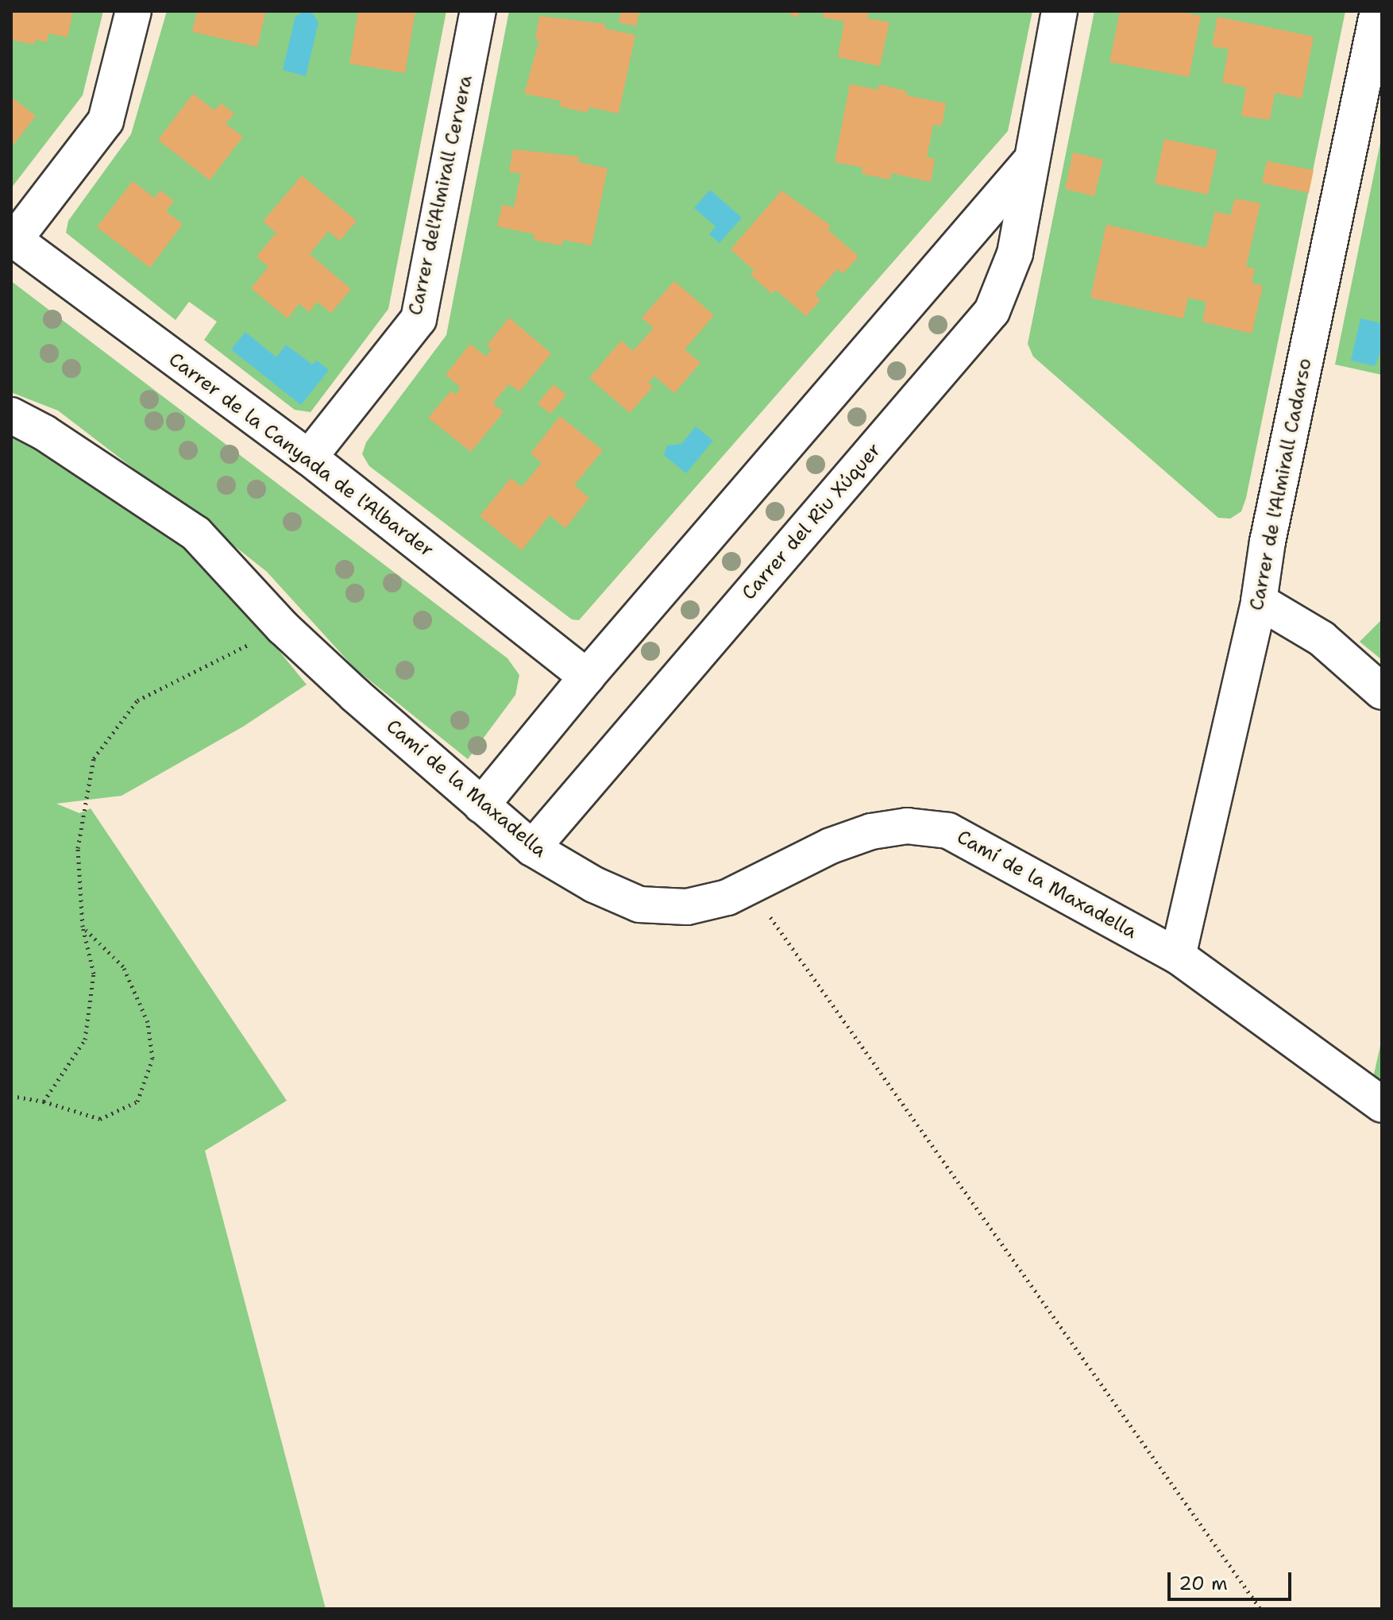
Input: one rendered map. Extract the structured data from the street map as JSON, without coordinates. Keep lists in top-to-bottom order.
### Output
{
  "streets": {
    "street": [
      "Carrer del'Almirall Cervera",
      "Carrer de la Canyada de l'Albarder",
      "Carrer de l'Almirall Cadarso",
      "Carrer del Riu Xúquer",
      "Camí de la Maxadella"
    ]
  },
  "crossings": [
    ["Carrer del'Almirall Cervera", "Carrer de la Canyada de l'Albarder"],
    ["Carrer de la Canyada de l'Albarder", "Carrer del Riu Xúquer"],
    ["Carrer de l'Almirall Cadarso", "Camí de la Maxadella"],
    ["Carrer del Riu Xúquer", "Camí de la Maxadella"]
  ],
  "scale_bar": "20 m"
}
